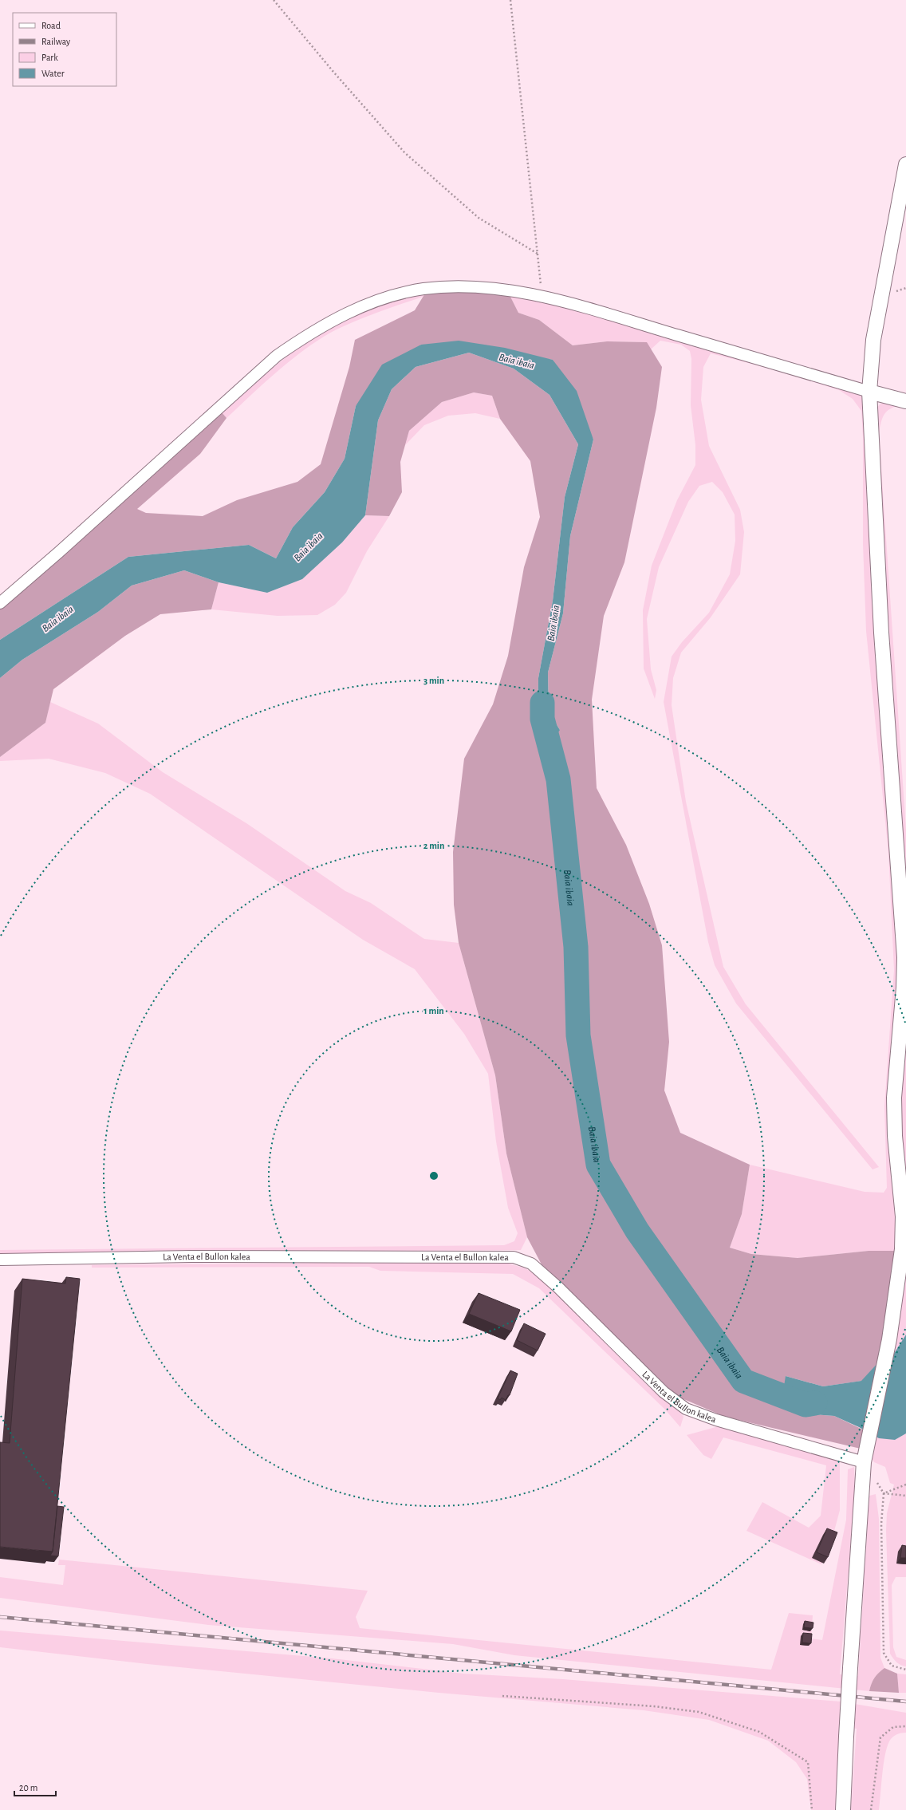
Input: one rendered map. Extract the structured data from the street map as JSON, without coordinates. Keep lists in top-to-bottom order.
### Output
{
  "streets": {
    "street": ["La Venta el Bullon kalea"]
  },
  "water": ["Baia ibaia"],
  "legend": [
    "Road",
    "Railway",
    "Park",
    "Water"
  ],
  "scale_bar": "20 m",
  "rings": ["3 min", "2 min", "1 min"]
}
